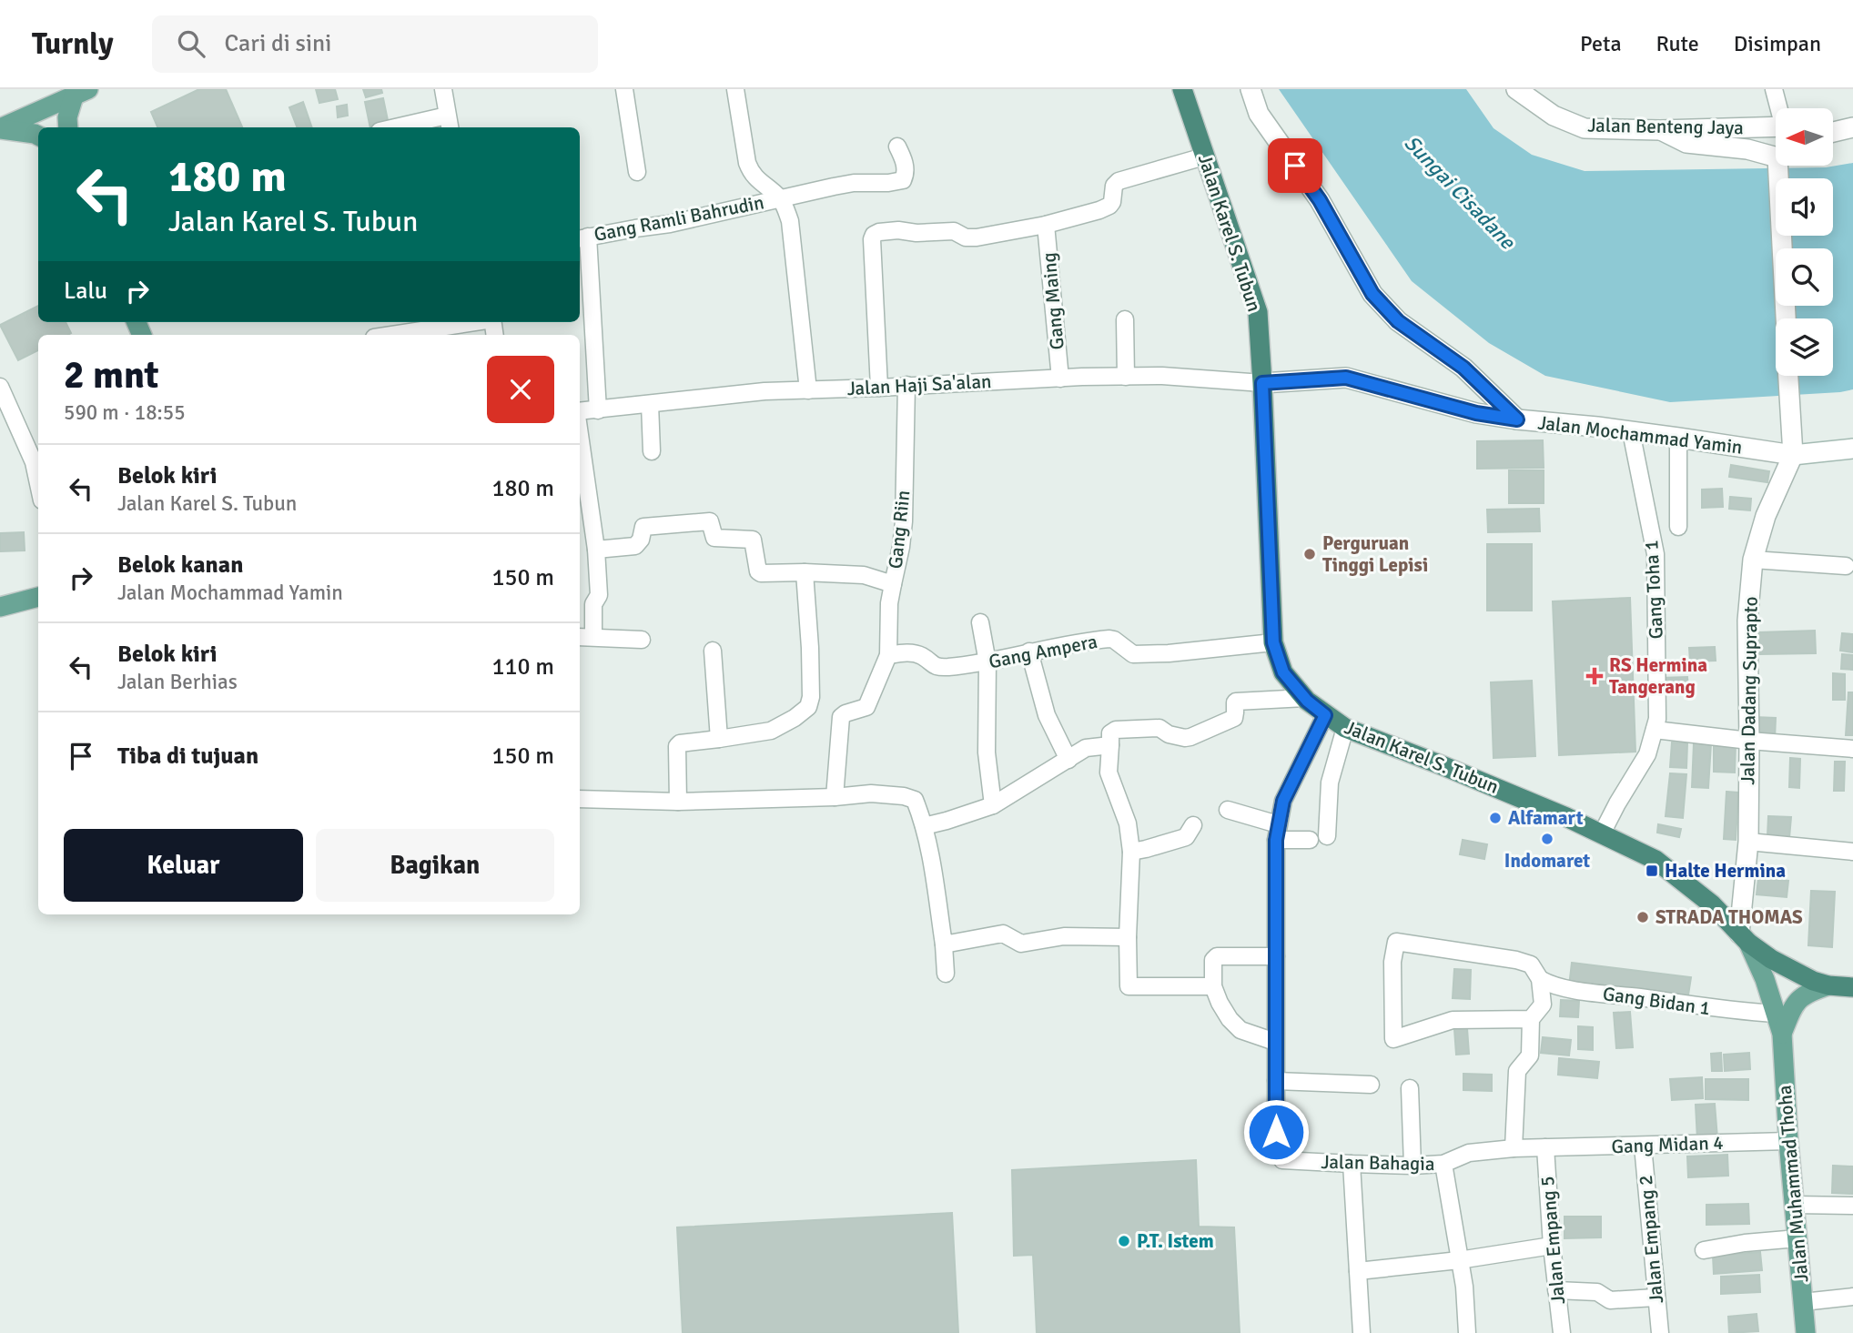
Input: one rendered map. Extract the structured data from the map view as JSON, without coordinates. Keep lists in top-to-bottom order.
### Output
{
  "streets": {
    "highway": ["Jalan Karel S. Tubun"],
    "main road": ["Jalan Muhammad Thoha"],
    "street": [
      "Jalan Benteng Jaya",
      "Gang Ramli Bahrudin",
      "Gang Maing",
      "Jalan Haji Sa'alan",
      "Jalan Mochammad Yamin",
      "Gang Riin",
      "Gang Toha 1",
      "Gang Ampera",
      "Jalan Dadang Suprapto",
      "Gang Bidan 1",
      "Gang Midan 4",
      "Jalan Bahagia",
      "Jalan Empang 2",
      "Jalan Empang 5"
    ]
  },
  "crossings": [
    ["Jalan Karel S. Tubun", "Jalan Haji Sa'alan"],
    ["Jalan Karel S. Tubun", "Jalan Mochammad Yamin"],
    ["Jalan Karel S. Tubun", "Gang Toha 1"],
    ["Jalan Karel S. Tubun", "Gang Ampera"],
    ["Jalan Karel S. Tubun", "Jalan Dadang Suprapto"],
    ["Jalan Karel S. Tubun", "Jalan Bahagia"],
    ["Jalan Karel S. Tubun", "Jalan Muhammad Thoha"],
    ["Gang Maing", "Jalan Haji Sa'alan"],
    ["Jalan Haji Sa'alan", "Jalan Mochammad Yamin"],
    ["Jalan Haji Sa'alan", "Gang Riin"],
    ["Jalan Mochammad Yamin", "Gang Toha 1"],
    ["Jalan Mochammad Yamin", "Jalan Dadang Suprapto"],
    ["Jalan Dadang Suprapto", "Jalan Muhammad Thoha"],
    ["Gang Bidan 1", "Jalan Muhammad Thoha"],
    ["Gang Midan 4", "Jalan Bahagia"],
    ["Gang Midan 4", "Jalan Muhammad Thoha"],
    ["Gang Midan 4", "Jalan Empang 2"],
    ["Gang Midan 4", "Jalan Empang 5"],
    ["Jalan Bahagia", "Jalan Empang 5"]
  ],
  "water": ["Sungai Cisadane"],
  "places": {
    "other": [
      "Perguruan Tinggi Lepisi",
      "Alfamart",
      "Indomaret",
      "STRADA THOMAS",
      "P.T. Istem"
    ],
    "health": ["RS Hermina Tangerang"],
    "transit": ["Halte Hermina"]
  },
  "north": "left",
  "page": {
    "header": "Turnly",
    "search": "Cari di sini",
    "nav": ["Peta", "Rute", "Disimpan"],
    "turn": ["180 m", "Jalan Karel S. Tubun"],
    "then": "Lalu",
    "heading": ["2 mnt", "590 m · 18:55"],
    "list": [
      {
        "name": "Belok kiri",
        "note": "Jalan Karel S. Tubun",
        "value": "180 m"
      },
      {
        "name": "Belok kanan",
        "note": "Jalan Mochammad Yamin",
        "value": "150 m"
      },
      {
        "name": "Belok kiri",
        "note": "Jalan Berhias",
        "value": "110 m"
      },
      {
        "name": "Tiba di tujuan",
        "value": "150 m"
      }
    ],
    "buttons": ["Keluar", "Bagikan"]
  }
}
